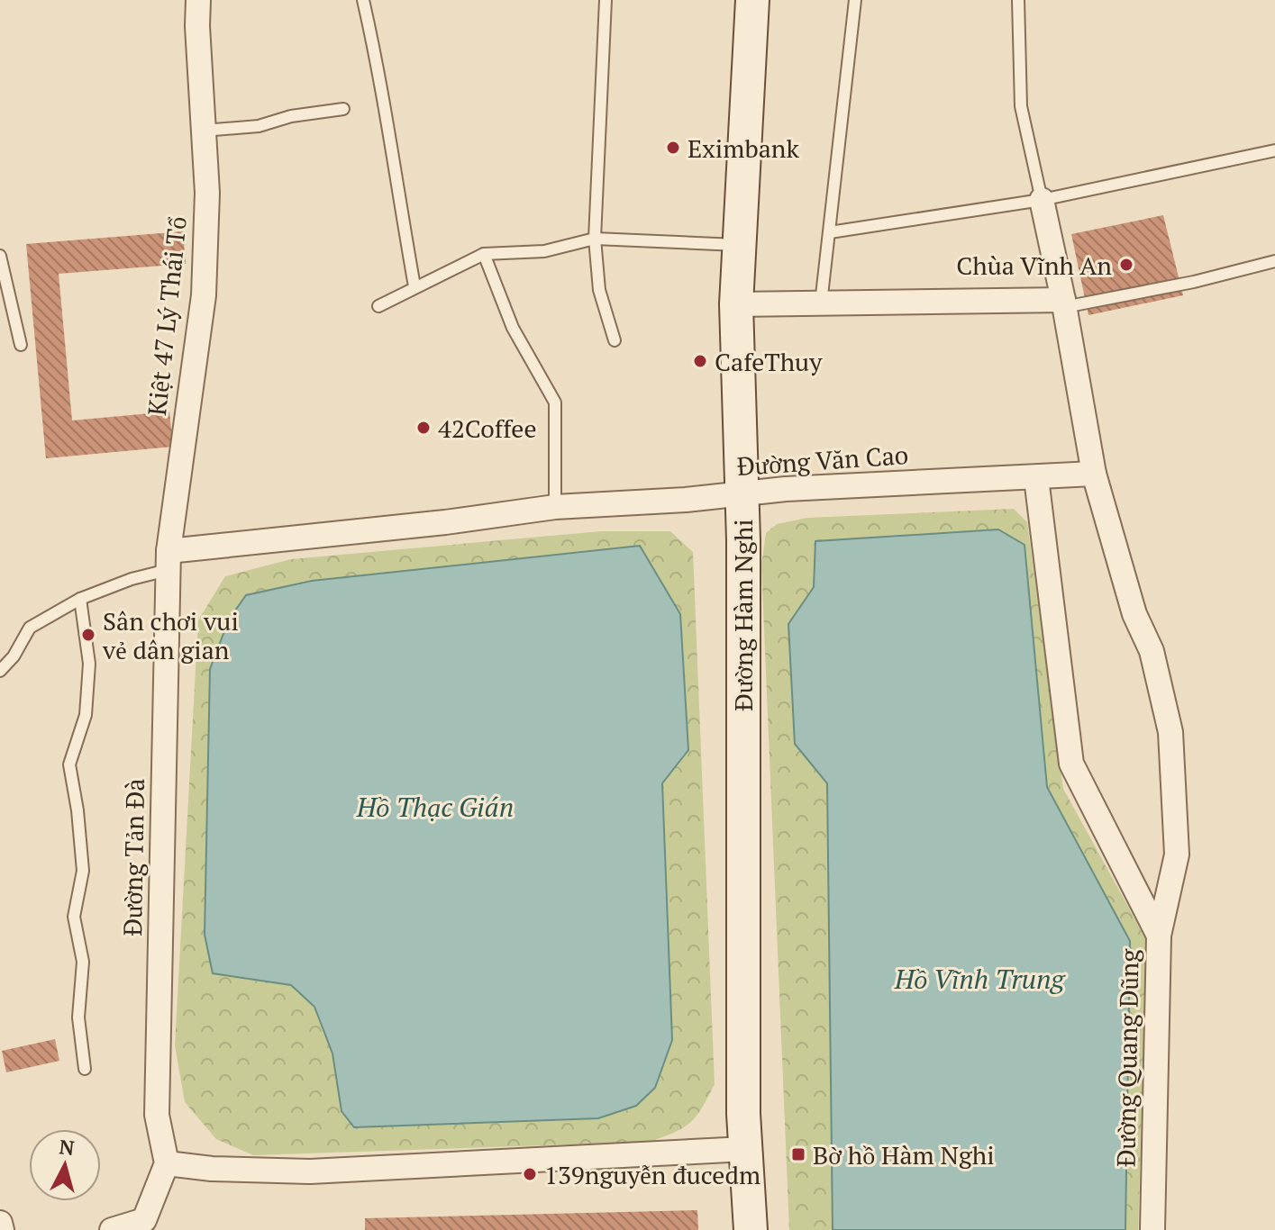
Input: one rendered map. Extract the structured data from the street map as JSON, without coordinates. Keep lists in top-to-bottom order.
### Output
{
  "streets": {
    "main road": ["Đường Hàm Nghi"],
    "street": [
      "Kiệt 47 Lý Thái Tổ",
      "Đường Văn Cao",
      "Đường Tản Đà",
      "Đường Quang Dũng"
    ]
  },
  "crossings": [
    ["Kiệt 47 Lý Thái Tổ", "Đường Văn Cao"],
    ["Kiệt 47 Lý Thái Tổ", "Đường Tản Đà"],
    ["Đường Văn Cao", "Đường Hàm Nghi"],
    ["Đường Văn Cao", "Đường Tản Đà"],
    ["Đường Văn Cao", "Đường Quang Dũng"]
  ],
  "water": ["Hồ Thạc Gián", "Hồ Vĩnh Trung"],
  "places": {
    "other": [
      "Eximbank",
      "Chùa Vĩnh An",
      "CafeThuy",
      "42Coffee",
      "Sân chơi vui vẻ dân gian",
      "139nguyễn đucedm"
    ],
    "transit": ["Bờ hồ Hàm Nghi"]
  },
  "north": "top"
}
